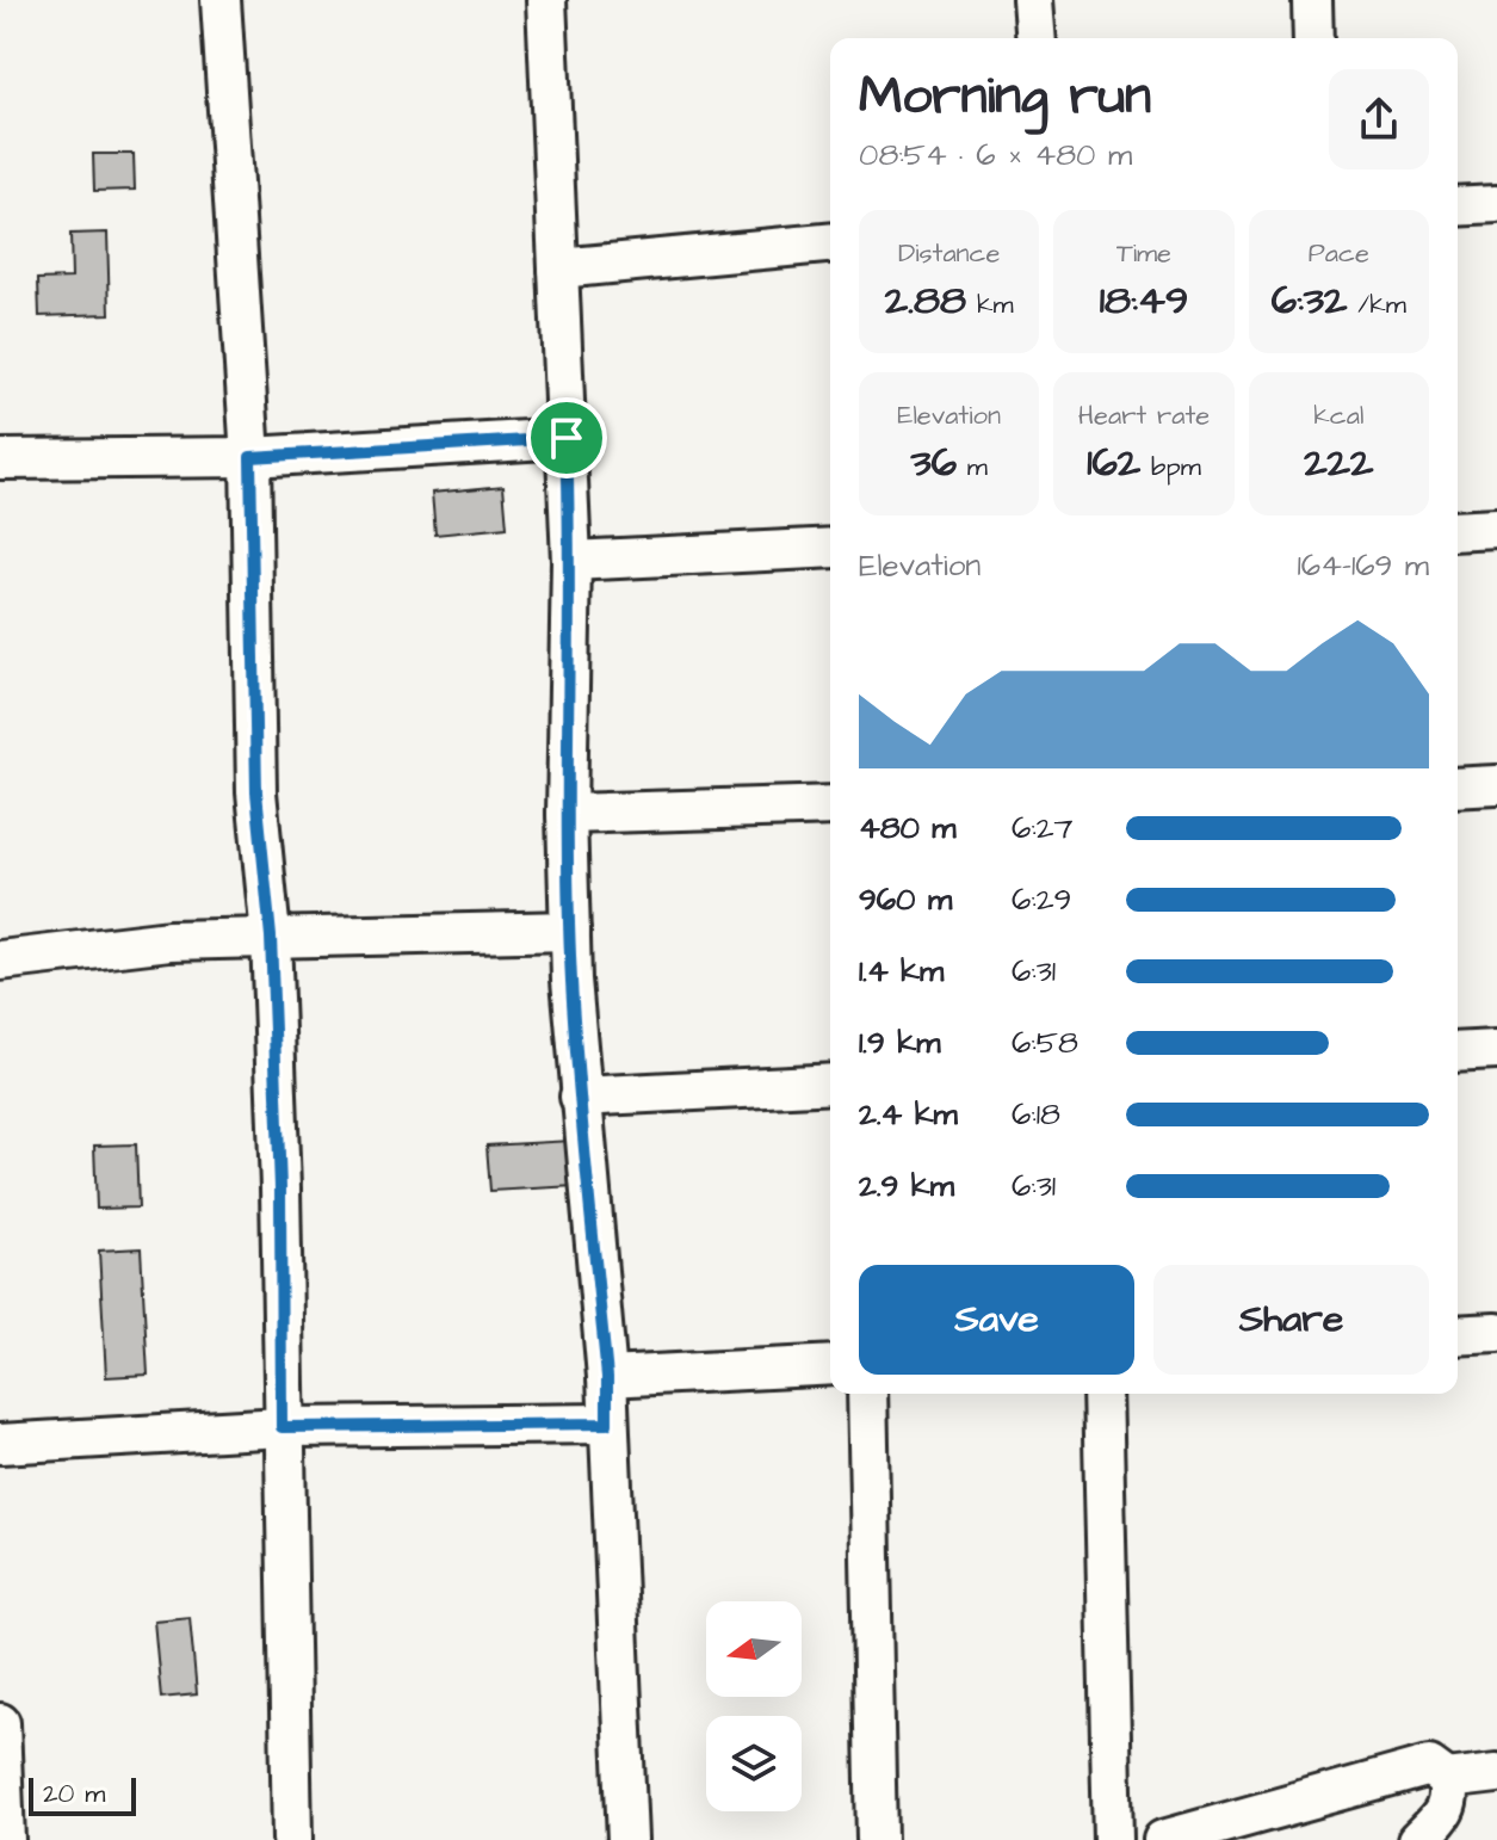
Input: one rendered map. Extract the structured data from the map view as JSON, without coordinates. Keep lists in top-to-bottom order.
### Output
{
  "scale_bar": "20 m",
  "north": "left",
  "page": {
    "heading": ["Morning run", "08:54 · 6 × 480 m"],
    "stats": [
      ["Distance", "2.88 km"],
      ["Time", "18:49"],
      ["Pace", "6:32 /km"],
      ["Elevation", "36 m"],
      ["Heart rate", "162 bpm"],
      ["kcal", "222"]
    ],
    "chart": ["Elevation", "164–169 m"],
    "list": [
      {
        "name": "480 m",
        "note": "6:27"
      },
      {
        "name": "960 m",
        "note": "6:29"
      },
      {
        "name": "1.4 km",
        "note": "6:31"
      },
      {
        "name": "1.9 km",
        "note": "6:58"
      },
      {
        "name": "2.4 km",
        "note": "6:18"
      },
      {
        "name": "2.9 km",
        "note": "6:31"
      }
    ],
    "buttons": ["Save", "Share"],
    "scale": "20 m"
  }
}
